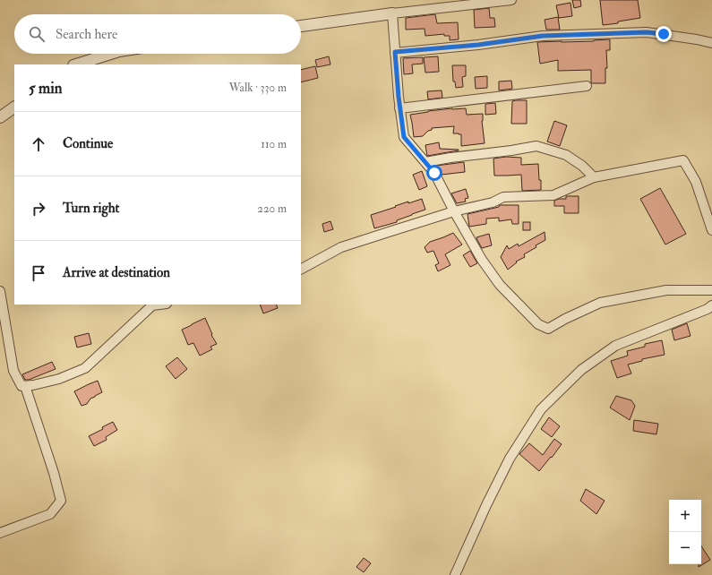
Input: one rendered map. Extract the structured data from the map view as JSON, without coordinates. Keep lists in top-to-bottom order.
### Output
{
  "page": {
    "search": "Search here",
    "heading": ["5 min", "Walk · 330 m"],
    "list": [
      ["Continue", "110 m"],
      ["Turn right", "220 m"],
      "Arrive at destination"
    ],
    "map_buttons": ["+", "−"]
  }
}
